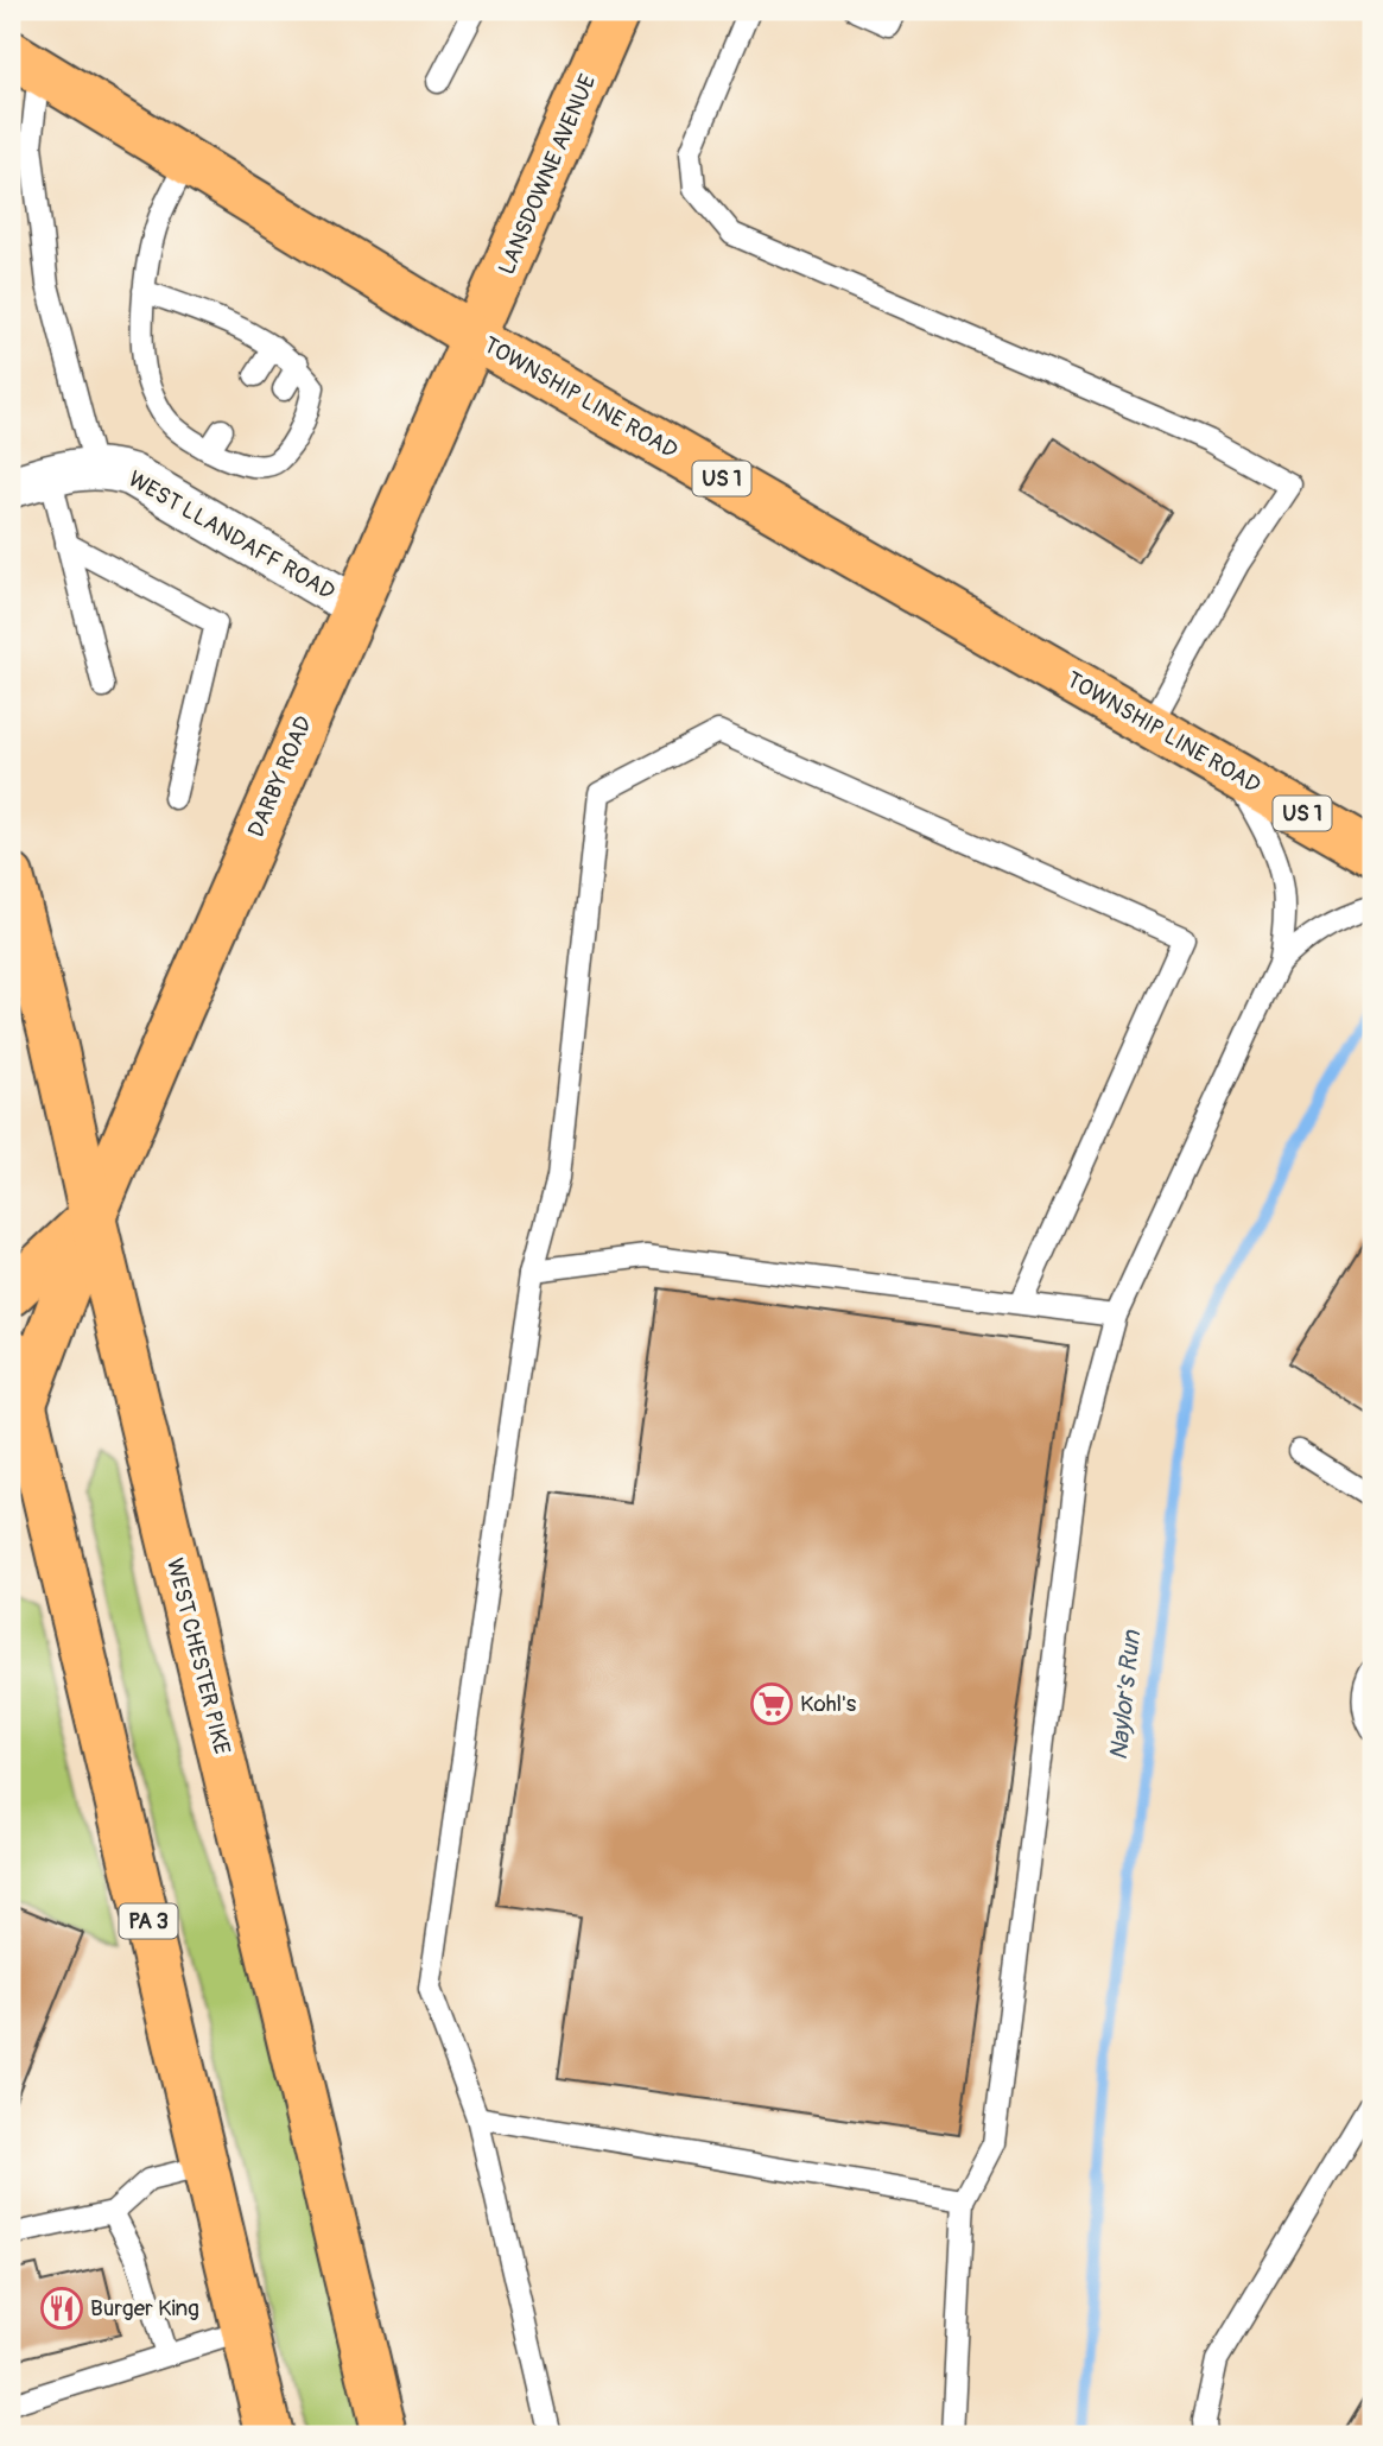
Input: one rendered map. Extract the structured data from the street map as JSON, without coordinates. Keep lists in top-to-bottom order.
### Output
{
  "streets": {
    "main road": [
      "LANSDOWNE AVENUE",
      "TOWNSHIP LINE ROAD",
      "US 1",
      "DARBY ROAD",
      "WEST CHESTER PIKE",
      "PA 3"
    ],
    "street": ["WEST LLANDAFF ROAD"]
  },
  "crossings": [
    ["LANSDOWNE AVENUE", "TOWNSHIP LINE ROAD"],
    ["LANSDOWNE AVENUE", "DARBY ROAD"],
    ["TOWNSHIP LINE ROAD", "DARBY ROAD"],
    ["WEST LLANDAFF ROAD", "DARBY ROAD"],
    ["DARBY ROAD", "WEST CHESTER PIKE"],
    ["DARBY ROAD", "PA 3"]
  ],
  "water": ["Naylor's Run"],
  "places": {
    "supermarket": ["Kohl's"],
    "restaurant": ["Burger King"]
  }
}
